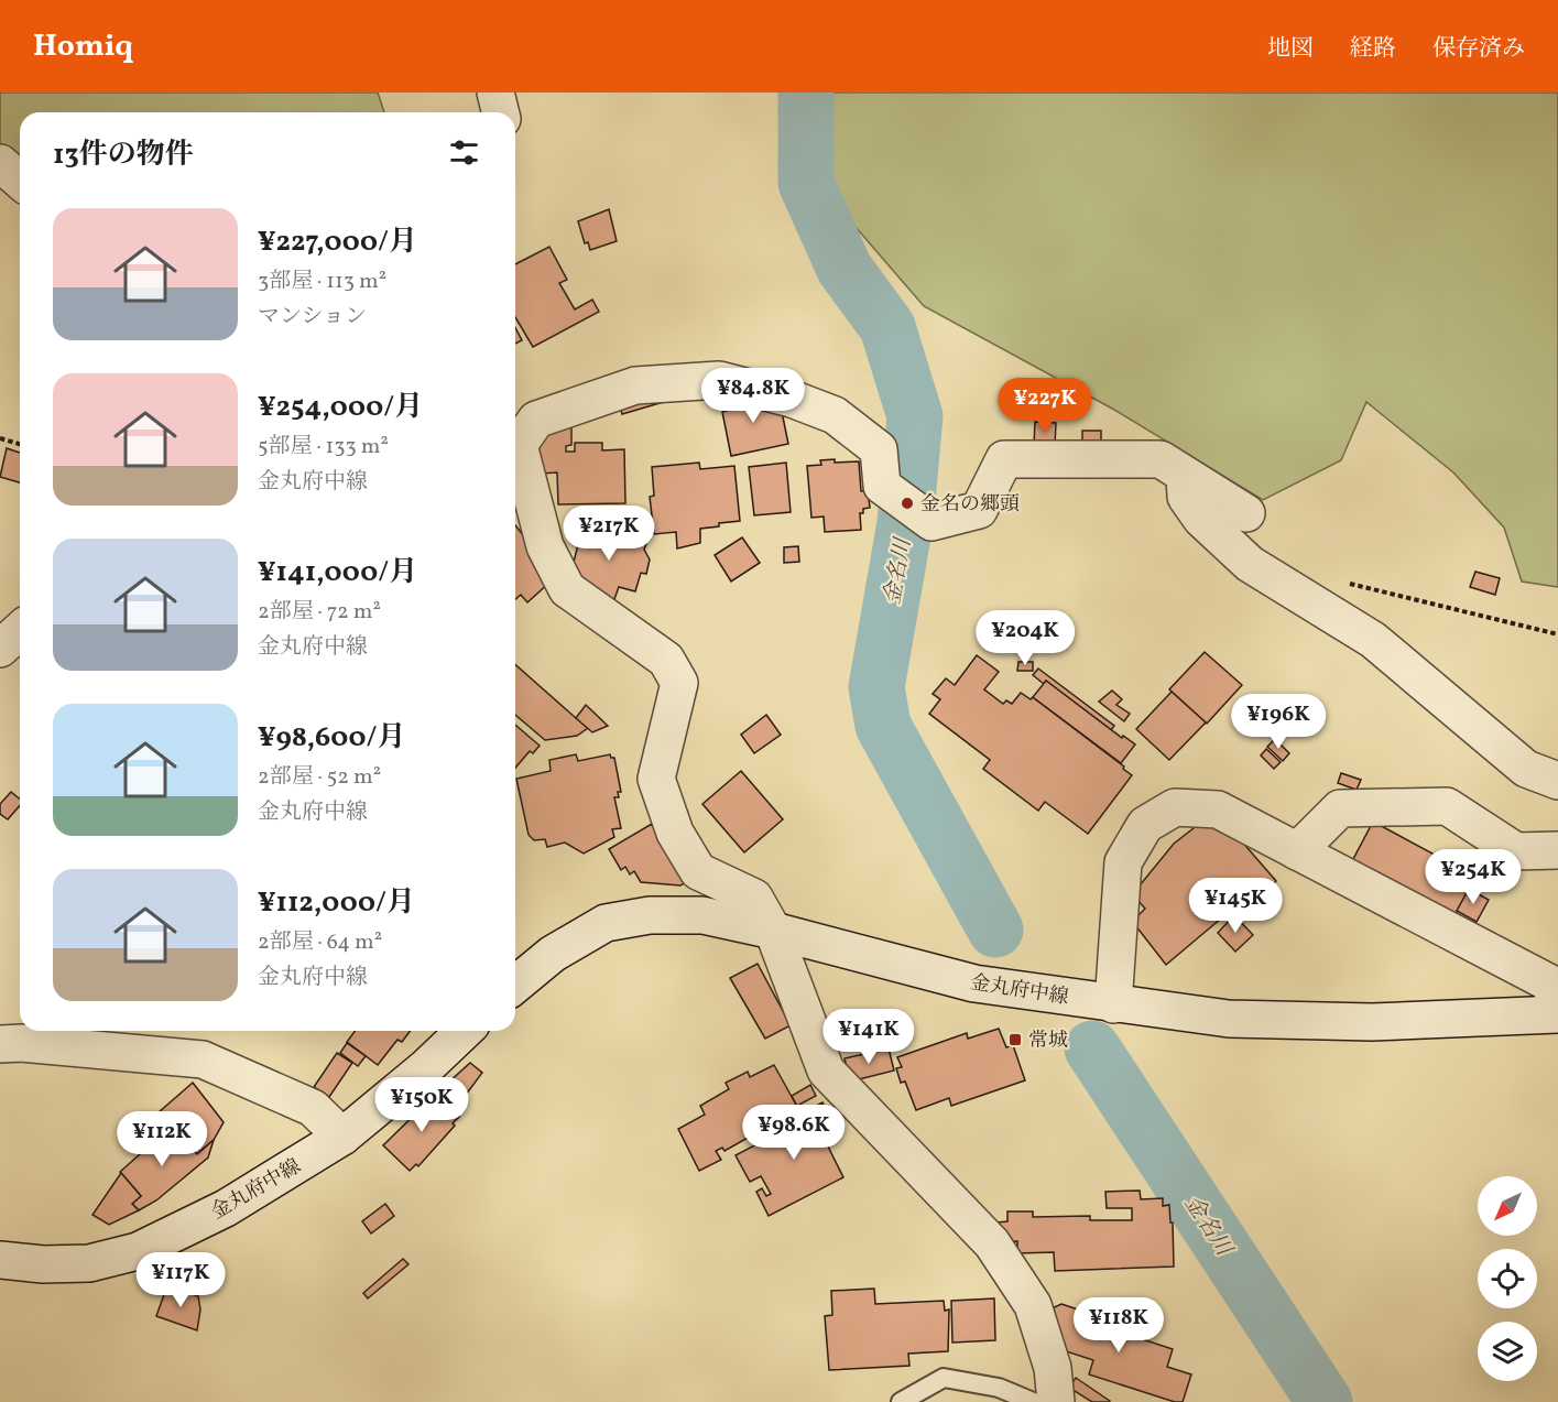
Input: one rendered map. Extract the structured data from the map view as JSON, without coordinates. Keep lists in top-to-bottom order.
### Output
{
  "streets": {
    "street": ["金丸府中線"]
  },
  "water": ["金名川"],
  "places": {
    "other": ["金名の郷頭"],
    "transit": ["常城"]
  },
  "north": "bottom left",
  "page": {
    "header": "Homiq",
    "nav": ["地図", "経路", "保存済み"],
    "heading": "13件の物件",
    "list": [
      {
        "name": "¥227,000/月",
        "note": "3部屋 · 113 m² · マンション"
      },
      {
        "name": "¥254,000/月",
        "note": "5部屋 · 133 m² · 金丸府中線"
      },
      {
        "name": "¥141,000/月",
        "note": "2部屋 · 72 m² · 金丸府中線"
      },
      {
        "name": "¥98,600/月",
        "note": "2部屋 · 52 m² · 金丸府中線"
      },
      {
        "name": "¥112,000/月",
        "note": "2部屋 · 64 m² · 金丸府中線"
      }
    ],
    "price": [
      "¥84.8K",
      "¥227K",
      "¥217K",
      "¥204K",
      "¥196K",
      "¥254K",
      "¥145K",
      "¥141K",
      "¥150K",
      "¥98.6K",
      "¥112K",
      "¥117K",
      "¥118K"
    ]
  }
}
